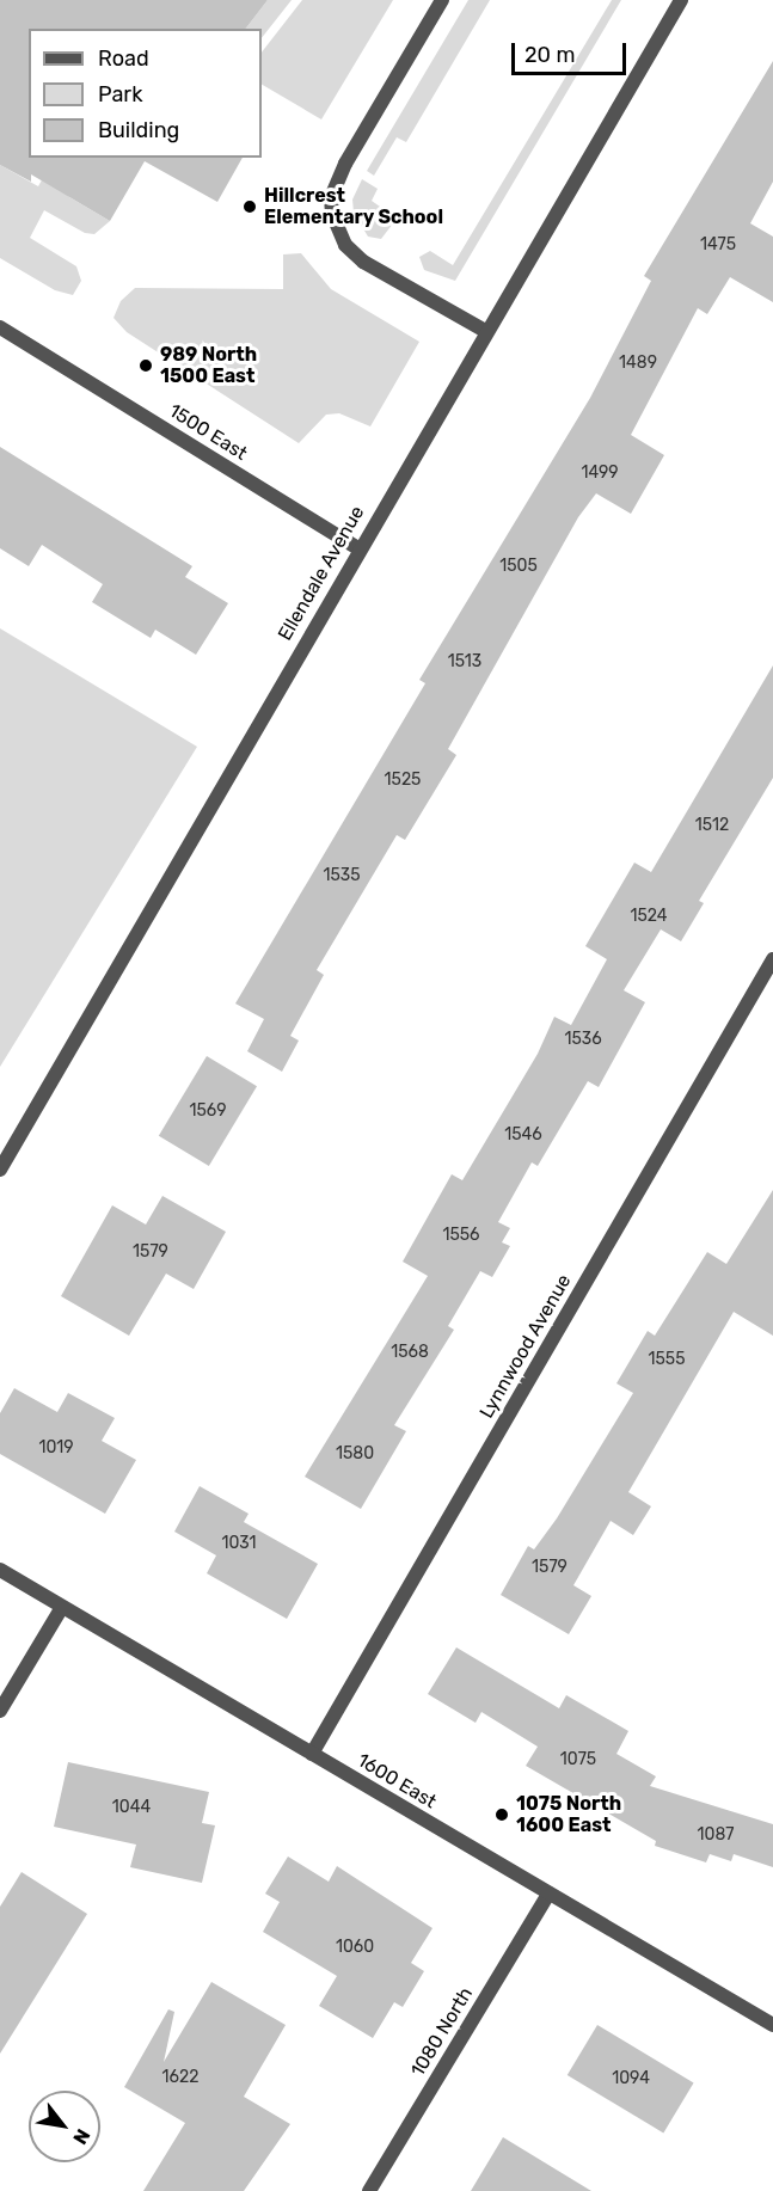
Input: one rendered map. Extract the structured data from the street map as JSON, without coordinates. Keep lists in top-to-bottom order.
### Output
{
  "streets": {
    "street": [
      "1500 East",
      "Ellendale Avenue",
      "Lynnwood Avenue",
      "1600 East",
      "1080 North"
    ]
  },
  "crossings": [
    ["1500 East", "Ellendale Avenue"],
    ["Lynnwood Avenue", "1600 East"],
    ["1600 East", "1080 North"]
  ],
  "places": ["Hillcrest Elementary School", "989 North 1500 East", "1075 North 1600 East"],
  "house_numbers": [
    "1475",
    "1489",
    "1499",
    "1505",
    "1513",
    "1525",
    "1512",
    "1535",
    "1524",
    "1536",
    "1569",
    "1546",
    "1556",
    "1579",
    "1568",
    "1555",
    "1019",
    "1580",
    "1031",
    "1579",
    "1075",
    "1044",
    "1087",
    "1060",
    "1622",
    "1094"
  ],
  "legend": ["Road", "Park", "Building"],
  "scale_bar": "20 m",
  "north": "bottom right"
}
